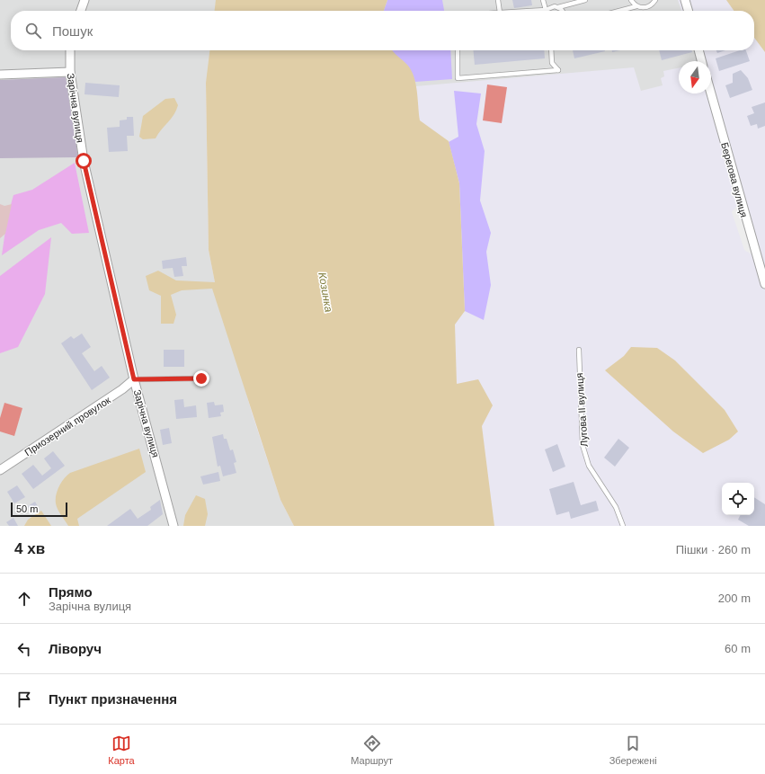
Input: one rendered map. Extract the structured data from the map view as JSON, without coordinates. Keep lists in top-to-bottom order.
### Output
{
  "streets": {
    "street": ["Зарічна вулиця", "Берегова вулиця", "Приозерний провулок"],
    "lane": ["Лугова II вулиця"]
  },
  "crossings": [
    ["Зарічна вулиця", "Приозерний провулок"]
  ],
  "water": ["Козинка"],
  "scale_bar": "50 m",
  "north": "bottom",
  "page": {
    "search": "Пошук",
    "scale": "50 m",
    "heading": ["4 хв", "Пішки · 260 m"],
    "list": [
      ["Прямо", "Зарічна вулиця", "200 m"],
      ["Ліворуч", "60 m"],
      "Пункт призначення"
    ],
    "nav": ["Карта", "Маршрут", "Збережені"]
  }
}
